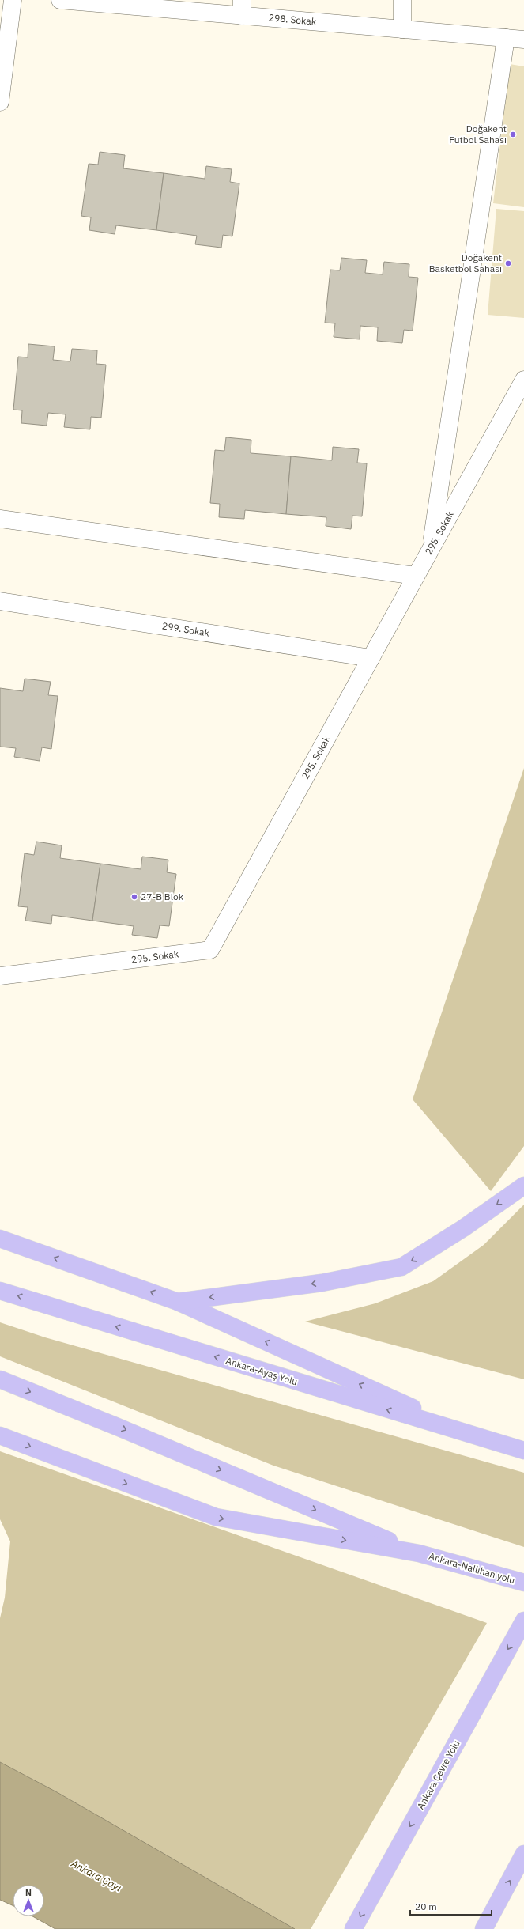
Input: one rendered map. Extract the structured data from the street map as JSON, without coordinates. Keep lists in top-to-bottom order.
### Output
{
  "streets": {
    "highway": ["Ankara-Ayaş Yolu", "Ankara-Nallıhan yolu", "Ankara Çevre Yolu"],
    "street": ["298. Sokak", "295. Sokak", "299. Sokak"]
  },
  "crossings": [
    ["295. Sokak", "299. Sokak"]
  ],
  "one_way": ["Ankara Çevre Yolu"],
  "water": ["Ankara Çayı"],
  "places": ["Doğakent Futbol Sahası", "Doğakent Basketbol Sahası", "27-B Blok"],
  "scale_bar": "20 m",
  "north": "top"
}
